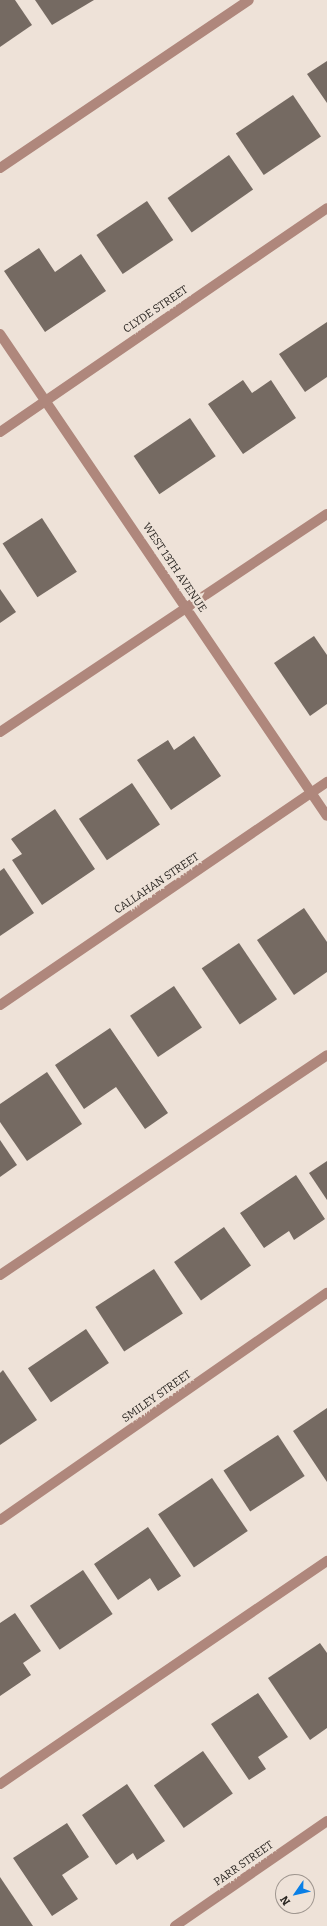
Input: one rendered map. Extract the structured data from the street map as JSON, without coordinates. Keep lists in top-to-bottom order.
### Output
{
  "streets": {
    "street": [
      "CLYDE STREET",
      "WEST 13TH AVENUE",
      "CALLAHAN STREET",
      "SMILEY STREET",
      "PARR STREET"
    ]
  },
  "crossings": [
    ["CLYDE STREET", "WEST 13TH AVENUE"],
    ["WEST 13TH AVENUE", "CALLAHAN STREET"]
  ],
  "north": "bottom left"
}
